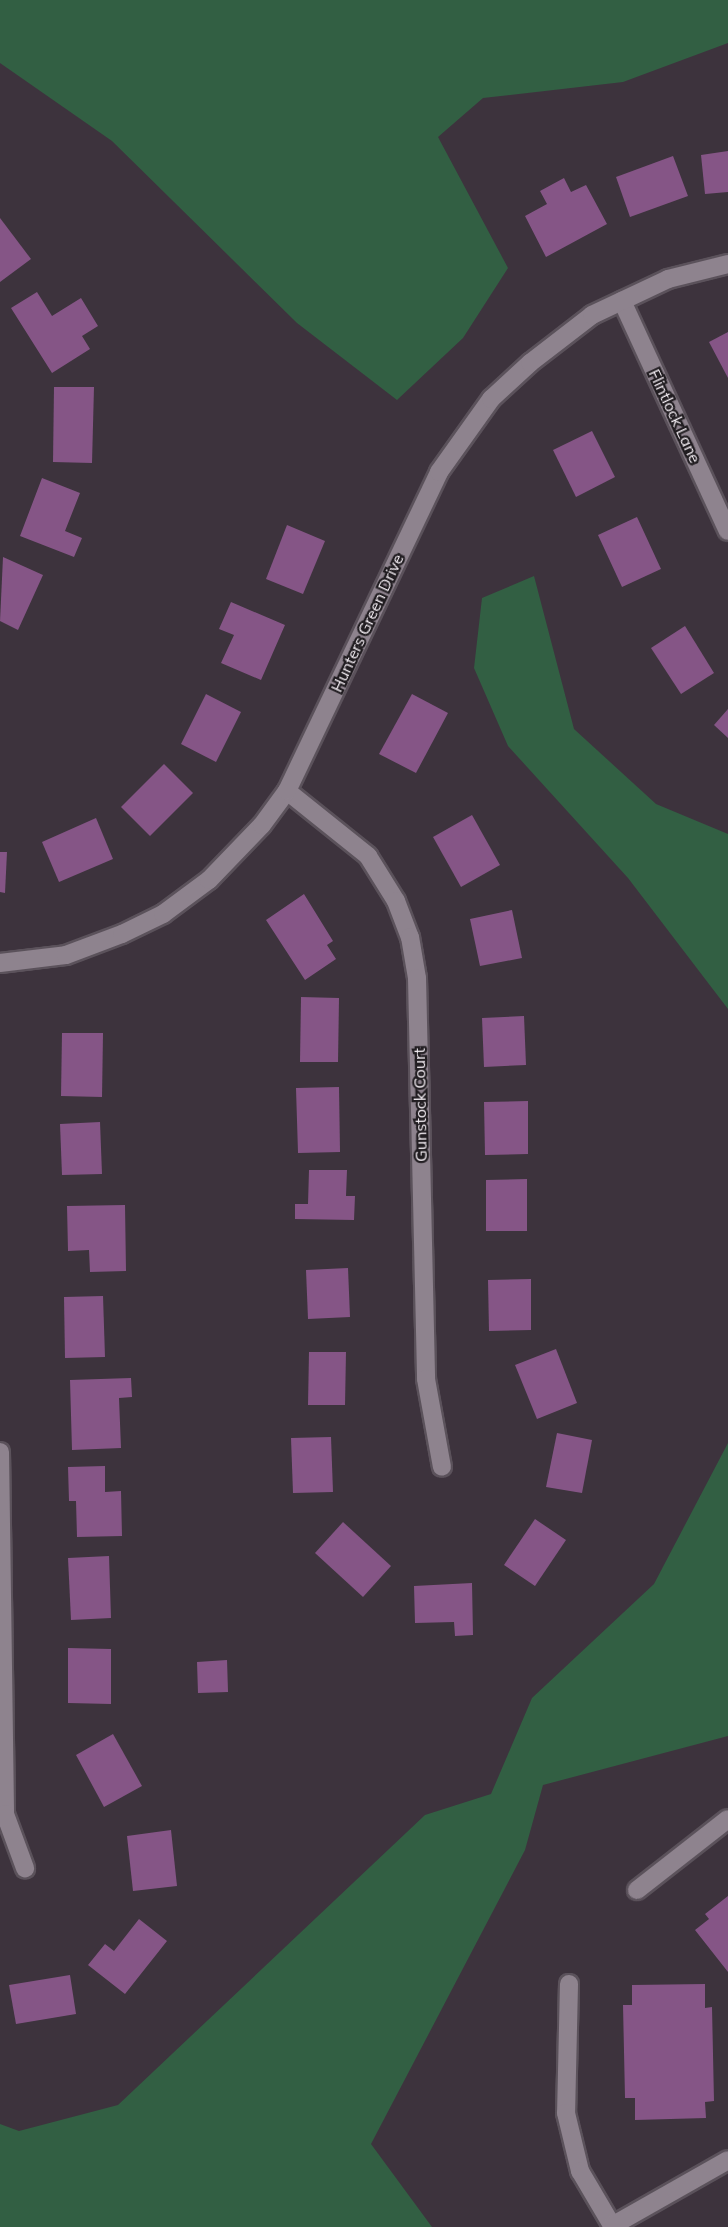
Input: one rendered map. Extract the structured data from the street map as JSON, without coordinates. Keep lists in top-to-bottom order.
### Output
{
  "streets": {
    "street": ["Flintlock Lane", "Hunters Green Drive", "Gunstock Court"]
  },
  "crossings": [
    ["Flintlock Lane", "Hunters Green Drive"],
    ["Hunters Green Drive", "Gunstock Court"]
  ]
}
